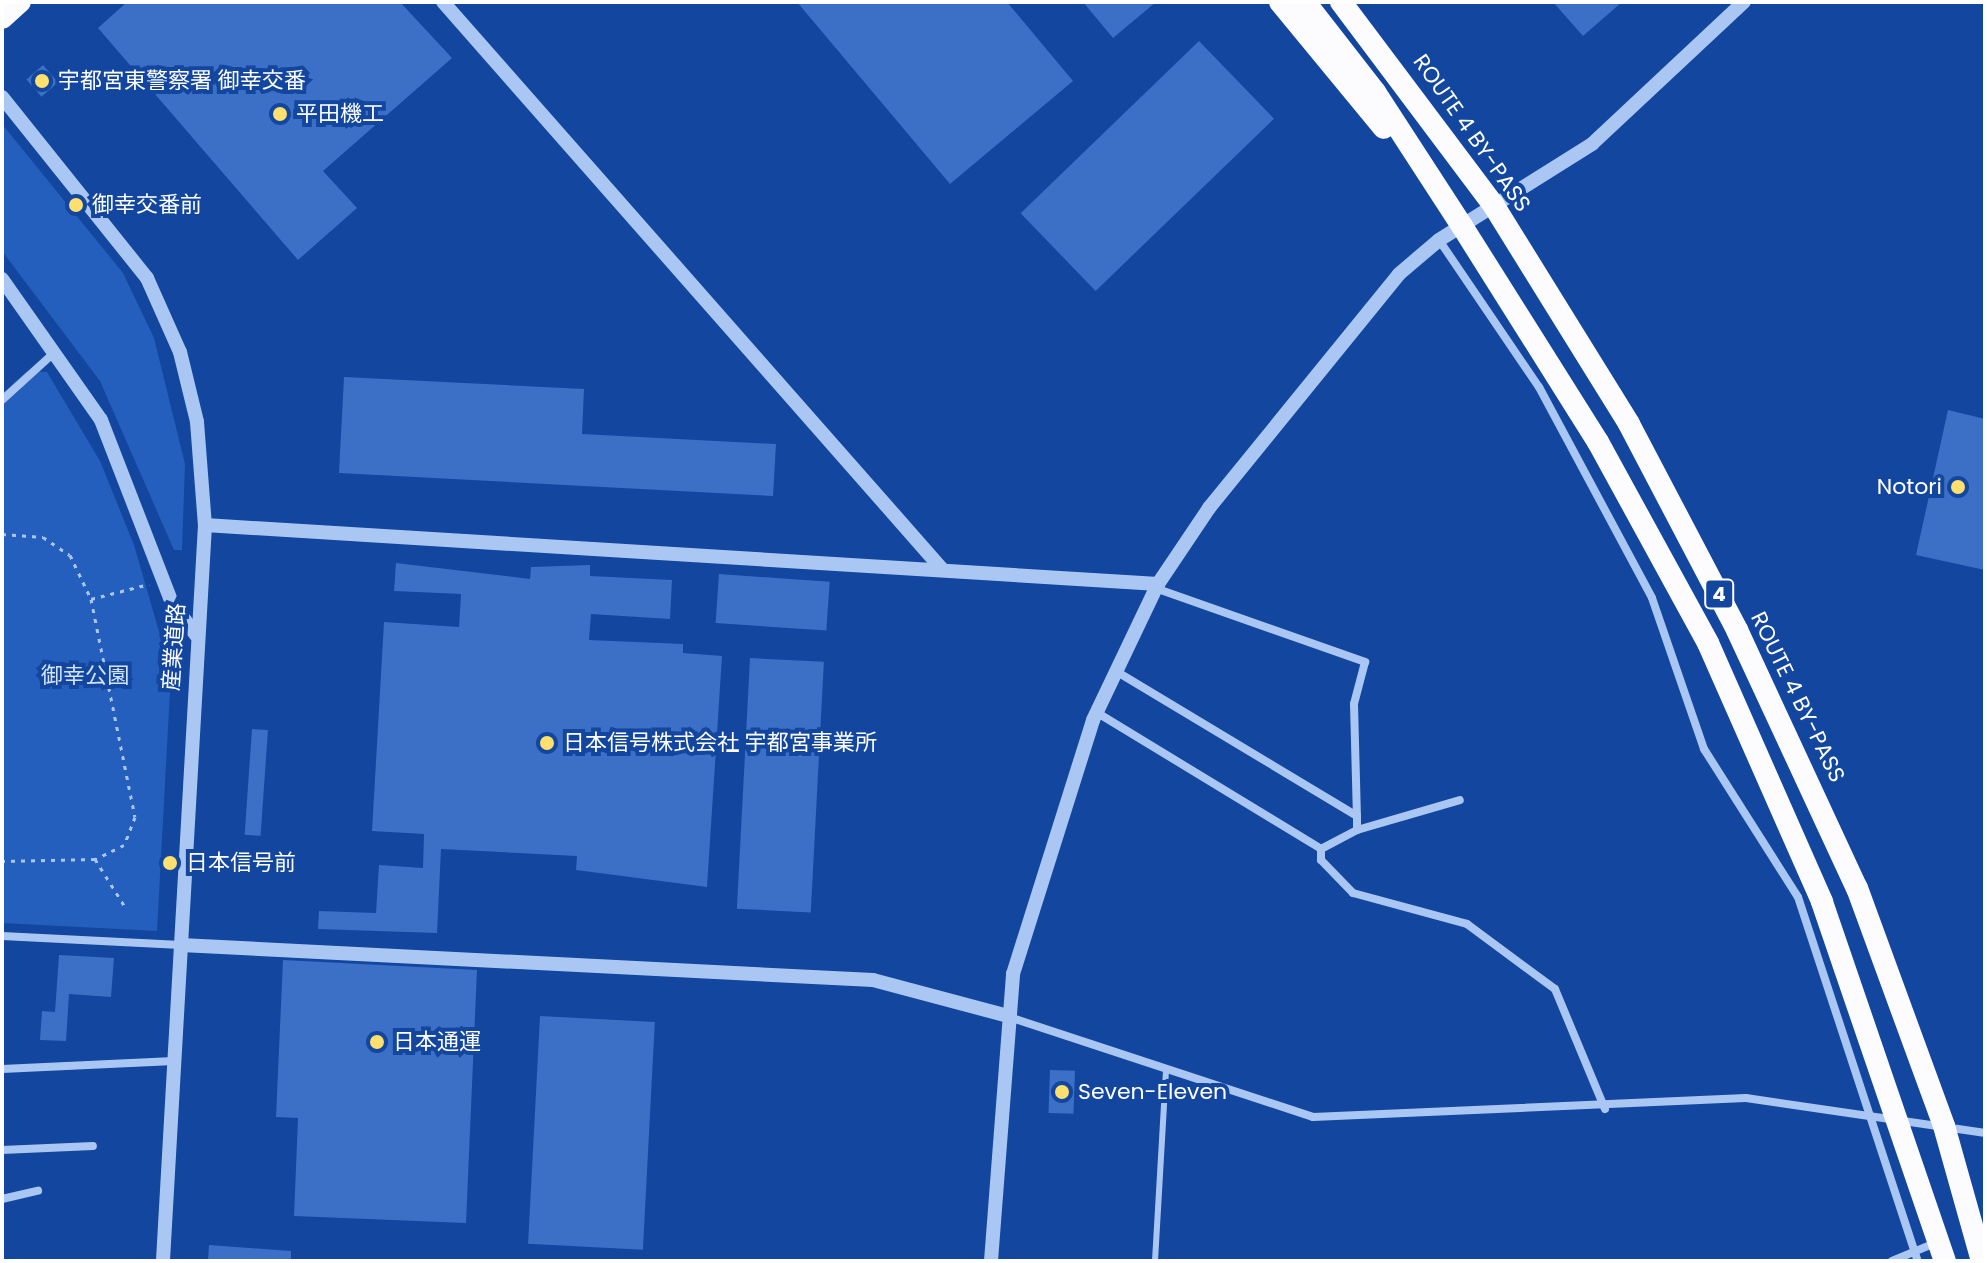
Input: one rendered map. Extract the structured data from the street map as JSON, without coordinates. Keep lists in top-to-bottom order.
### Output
{
  "streets": {
    "highway": ["ROUTE 4 BY-PASS", "4"],
    "street": ["産業道路"]
  },
  "parks": ["御幸公園"],
  "places": [
    "宇都宮東警察署 御幸交番",
    "平田機工",
    "御幸交番前",
    "Notori",
    "日本信号株式会社 宇都宮事業所",
    "日本信号前",
    "日本通運",
    "Seven-Eleven"
  ]
}
